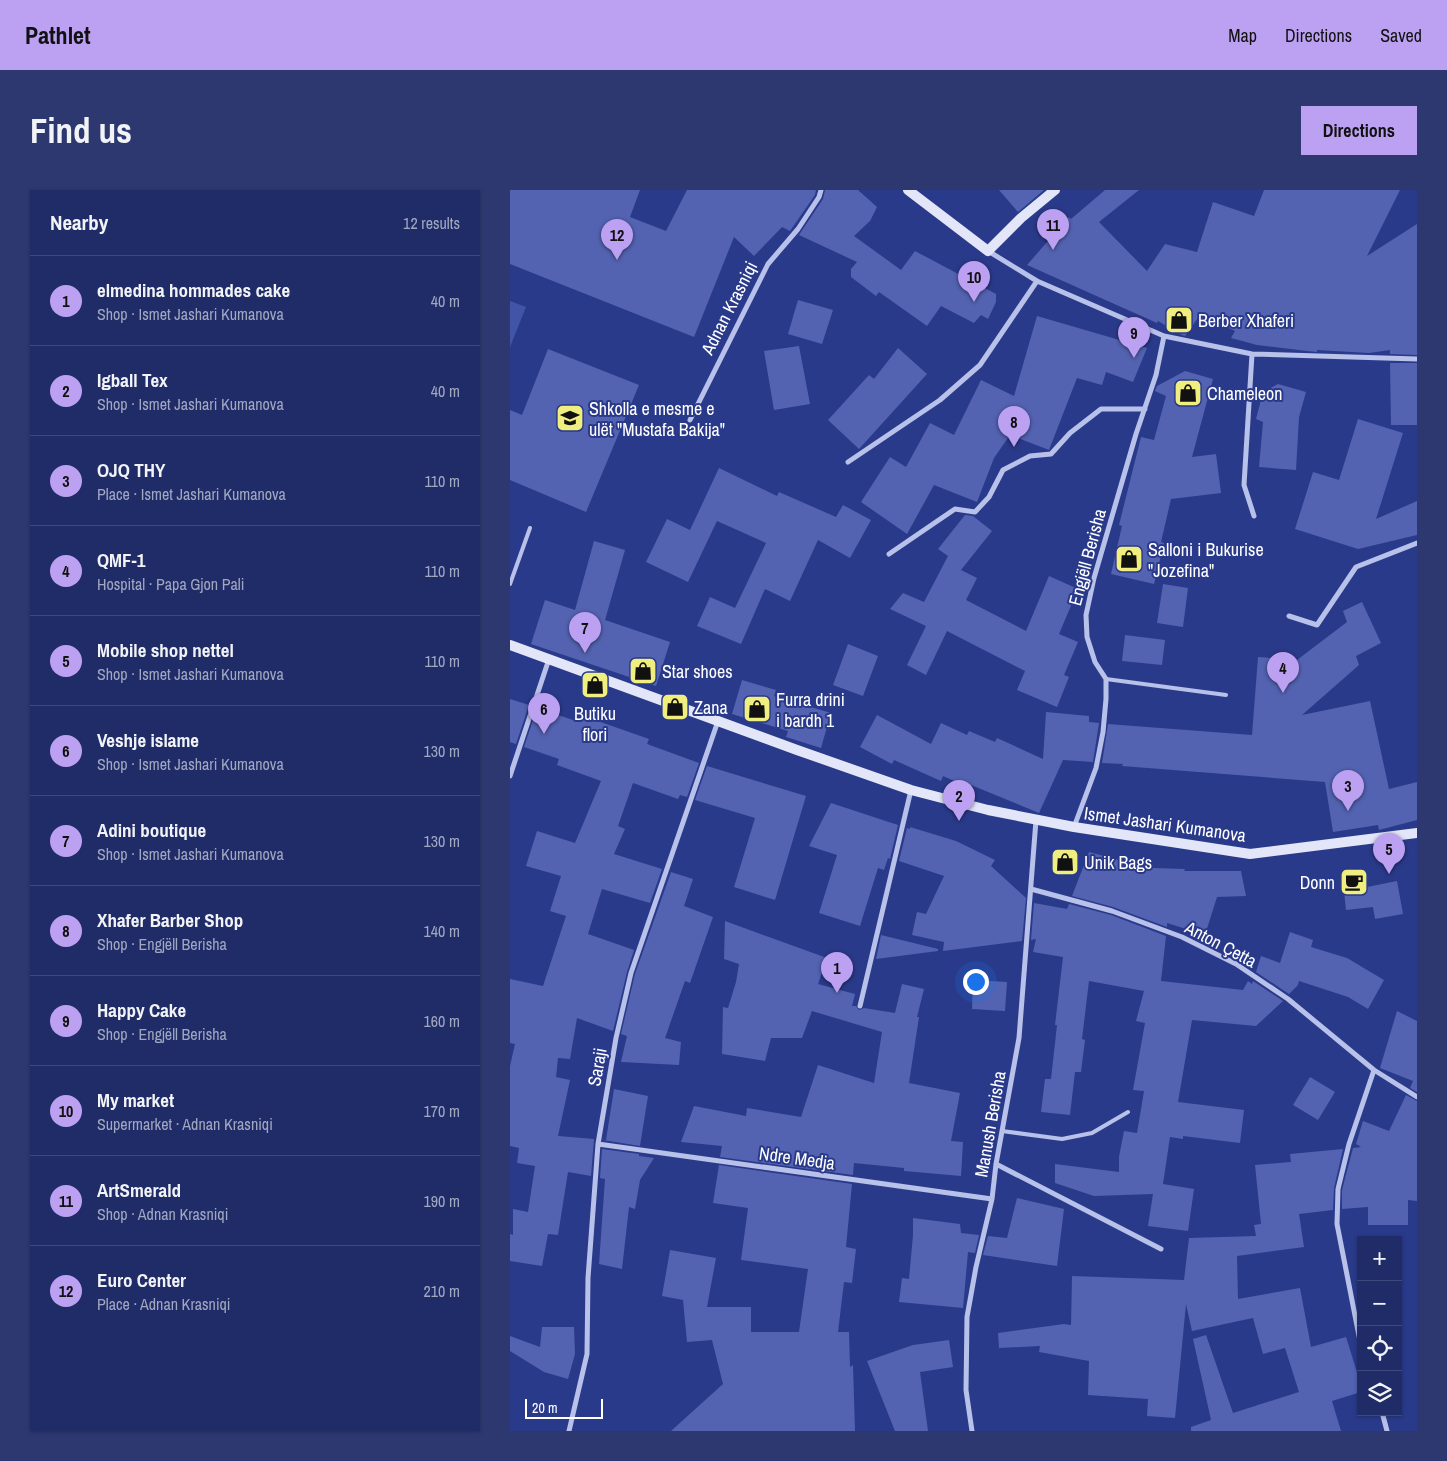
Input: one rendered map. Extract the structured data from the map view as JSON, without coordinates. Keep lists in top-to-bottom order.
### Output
{
  "streets": {
    "street": [
      "Adnan Krasniqi",
      "Engjëll Berisha",
      "Ismet Jashari Kumanova",
      "Anton Çetta",
      "Saraji",
      "Manush Berisha",
      "Ndre Medja"
    ]
  },
  "crossings": [
    ["Ismet Jashari Kumanova", "Saraji"],
    ["Ismet Jashari Kumanova", "Manush Berisha"],
    ["Anton Çetta", "Manush Berisha"],
    ["Saraji", "Ndre Medja"],
    ["Manush Berisha", "Ndre Medja"]
  ],
  "places": {
    "shop": [
      "Berber Xhaferi",
      "Chameleon",
      "Salloni i Bukurise \"Jozefina\"",
      "Star shoes",
      "Butiku flori",
      "Zana",
      "Furra drini i bardh 1",
      "Unik Bags"
    ],
    "school or university": ["Shkolla e mesme e ulët \"Mustafa Bakija\""],
    "cafe": ["Donn"]
  },
  "scale_bar": "20 m",
  "page": {
    "header": "Pathlet",
    "nav": ["Map", "Directions", "Saved"],
    "buttons": "Directions",
    "title": "Find us",
    "heading": ["Nearby", "12 results"],
    "pins": [
      "11",
      "12",
      "10",
      "9",
      "8",
      "7",
      "4",
      "6",
      "3",
      "2",
      "5",
      "1"
    ],
    "list": [
      {
        "mark": "1",
        "name": "elmedina hommades cake",
        "note": "Shop · Ismet Jashari Kumanova",
        "value": "40 m"
      },
      {
        "mark": "2",
        "name": "Igball Tex",
        "note": "Shop · Ismet Jashari Kumanova",
        "value": "40 m"
      },
      {
        "mark": "3",
        "name": "OJQ THY",
        "note": "Place · Ismet Jashari Kumanova",
        "value": "110 m"
      },
      {
        "mark": "4",
        "name": "QMF-1",
        "note": "Hospital · Papa Gjon Pali",
        "value": "110 m"
      },
      {
        "mark": "5",
        "name": "Mobile shop nettel",
        "note": "Shop · Ismet Jashari Kumanova",
        "value": "110 m"
      },
      {
        "mark": "6",
        "name": "Veshje islame",
        "note": "Shop · Ismet Jashari Kumanova",
        "value": "130 m"
      },
      {
        "mark": "7",
        "name": "Adini boutique",
        "note": "Shop · Ismet Jashari Kumanova",
        "value": "130 m"
      },
      {
        "mark": "8",
        "name": "Xhafer Barber Shop",
        "note": "Shop · Engjëll Berisha",
        "value": "140 m"
      },
      {
        "mark": "9",
        "name": "Happy Cake",
        "note": "Shop · Engjëll Berisha",
        "value": "160 m"
      },
      {
        "mark": "10",
        "name": "My market",
        "note": "Supermarket · Adnan Krasniqi",
        "value": "170 m"
      },
      {
        "mark": "11",
        "name": "ArtSmerald",
        "note": "Shop · Adnan Krasniqi",
        "value": "190 m"
      },
      {
        "mark": "12",
        "name": "Euro Center",
        "note": "Place · Adnan Krasniqi",
        "value": "210 m"
      }
    ],
    "map_buttons": ["+", "−"],
    "scale": "20 m"
  }
}
